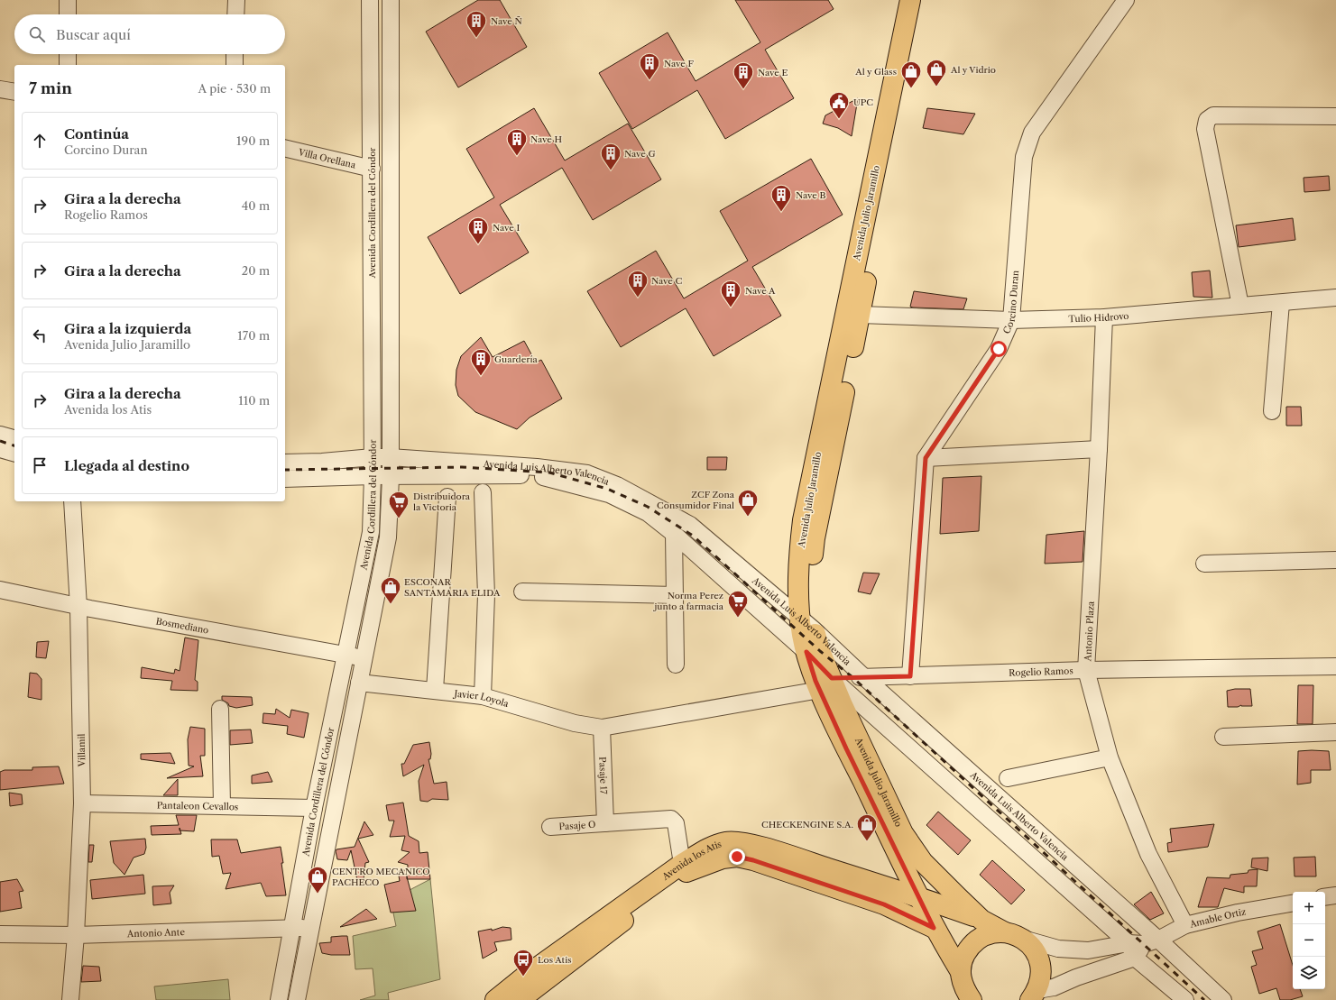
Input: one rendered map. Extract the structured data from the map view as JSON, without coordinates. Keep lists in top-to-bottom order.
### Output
{
  "streets": {
    "main road": ["Avenida Julio Jaramillo", "Avenida los Atis"],
    "street": [
      "Villa Orellana",
      "Avenida Cordillera del Cóndor",
      "Corcino Duran",
      "Tulio Hidrovo",
      "Avenida Luis Alberto Valencia",
      "Bosmediano",
      "Antonio Plaza",
      "Rogelio Ramos",
      "Javier Loyola",
      "Villamil",
      "Pasaje 17",
      "Pantaleon Cevallos",
      "Pasaje O",
      "Amable Ortiz",
      "Antonio Ante"
    ]
  },
  "crossings": [
    ["Villa Orellana", "Avenida Cordillera del Cóndor"],
    ["Avenida Cordillera del Cóndor", "Avenida Luis Alberto Valencia"],
    ["Avenida Cordillera del Cóndor", "Bosmediano"],
    ["Avenida Cordillera del Cóndor", "Javier Loyola"],
    ["Avenida Cordillera del Cóndor", "Pantaleon Cevallos"],
    ["Avenida Cordillera del Cóndor", "Antonio Ante"],
    ["Avenida Julio Jaramillo", "Tulio Hidrovo"],
    ["Avenida Julio Jaramillo", "Avenida Luis Alberto Valencia"],
    ["Avenida Julio Jaramillo", "Rogelio Ramos"],
    ["Avenida Julio Jaramillo", "Javier Loyola"],
    ["Avenida Julio Jaramillo", "Avenida los Atis"],
    ["Avenida Julio Jaramillo", "Amable Ortiz"],
    ["Corcino Duran", "Tulio Hidrovo"],
    ["Corcino Duran", "Rogelio Ramos"],
    ["Tulio Hidrovo", "Antonio Plaza"],
    ["Avenida Luis Alberto Valencia", "Rogelio Ramos"],
    ["Avenida Luis Alberto Valencia", "Javier Loyola"],
    ["Avenida Luis Alberto Valencia", "Amable Ortiz"],
    ["Bosmediano", "Villamil"],
    ["Antonio Plaza", "Rogelio Ramos"],
    ["Antonio Plaza", "Amable Ortiz"],
    ["Rogelio Ramos", "Javier Loyola"],
    ["Javier Loyola", "Pasaje 17"],
    ["Villamil", "Pantaleon Cevallos"],
    ["Villamil", "Antonio Ante"],
    ["Pasaje 17", "Pasaje O"],
    ["Pasaje O", "Avenida los Atis"]
  ],
  "places": {
    "building": [
      "Nave Ñ",
      "Nave F",
      "Nave E",
      "Nave H",
      "Nave G",
      "Nave B",
      "Nave I",
      "Nave C",
      "Nave A",
      "Guardería"
    ],
    "shop": [
      "Al y Vidrio",
      "Al y Glass",
      "ZCF Zona Consumidor Final",
      "ESCONAR SANTAMARIA ELIDA",
      "CHECKENGINE S.A.",
      "CENTRO MECANICO PACHECO"
    ],
    "public building": ["UPC"],
    "supermarket": ["Distribuidora la Victoria", "Norma Perez junto a farmacia"],
    "bus stop": ["Los Atis"]
  },
  "page": {
    "search": "Buscar aquí",
    "heading": ["7 min", "A pie · 530 m"],
    "list": [
      ["Continúa", "Corcino Duran", "190 m"],
      ["Gira a la derecha", "Rogelio Ramos", "40 m"],
      ["Gira a la derecha", "20 m"],
      ["Gira a la izquierda", "Avenida Julio Jaramillo", "170 m"],
      ["Gira a la derecha", "Avenida los Atis", "110 m"],
      "Llegada al destino"
    ],
    "map_buttons": ["+", "−"]
  }
}
